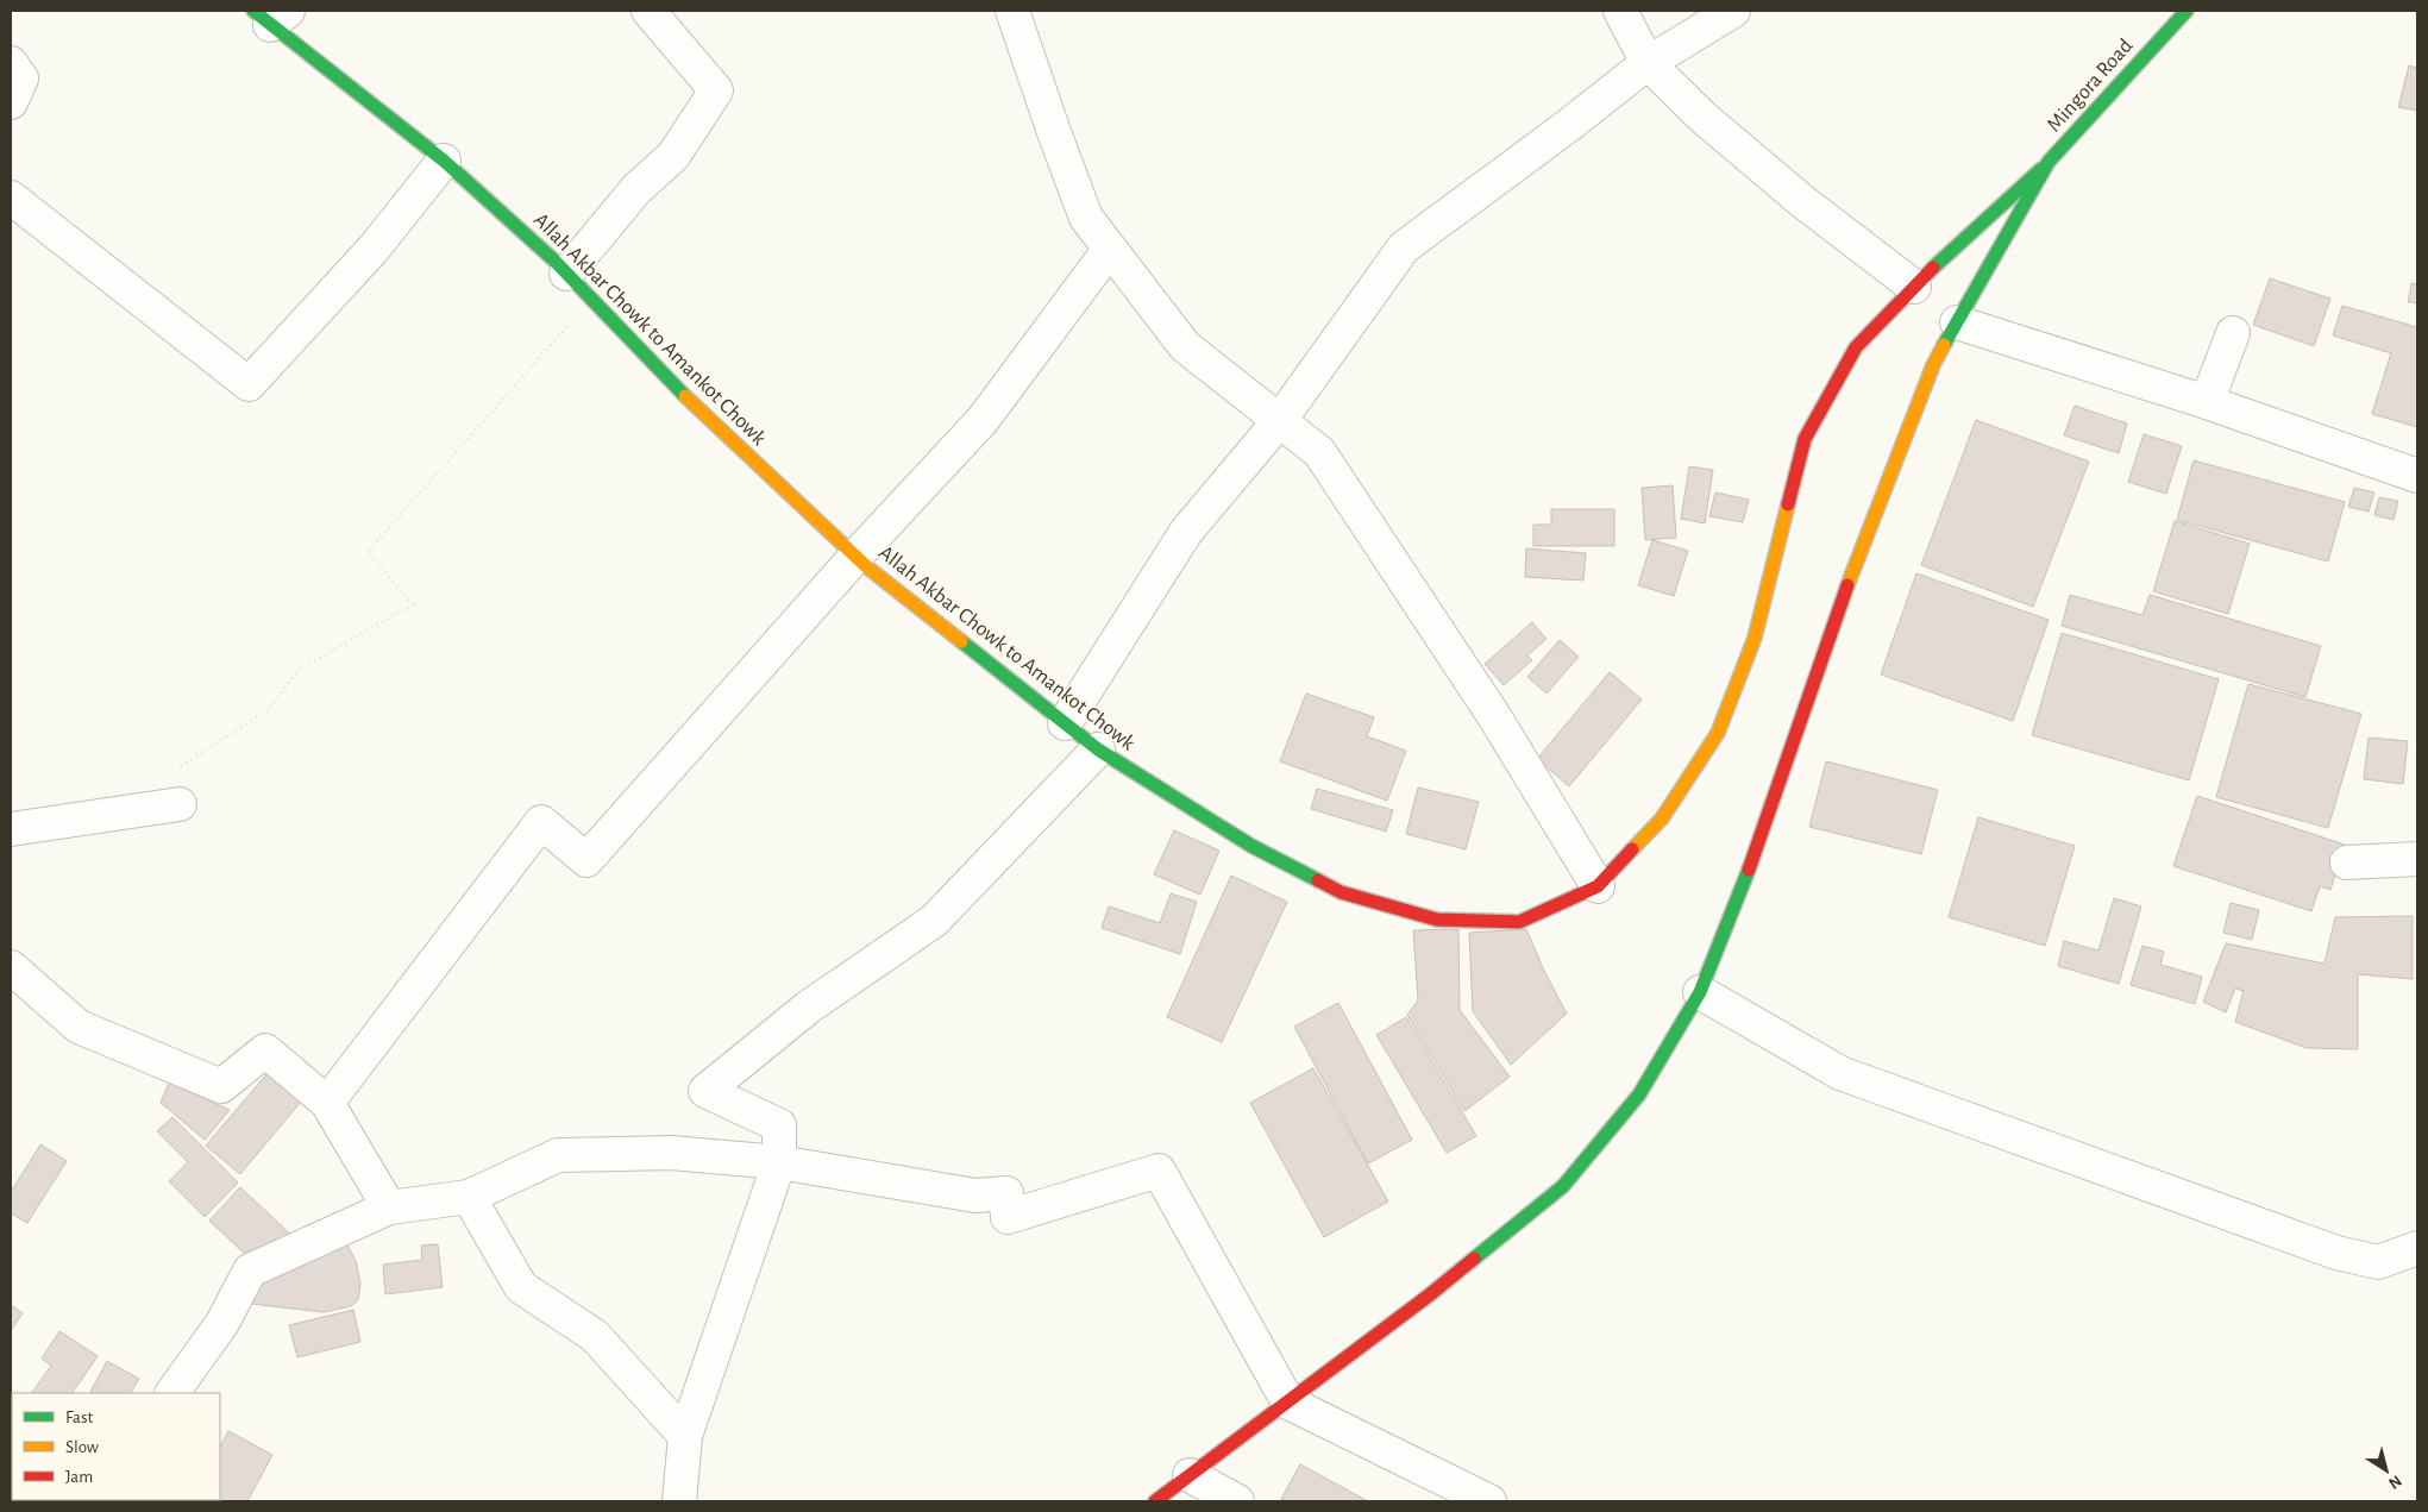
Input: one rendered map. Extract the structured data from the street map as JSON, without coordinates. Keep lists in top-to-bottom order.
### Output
{
  "streets": {
    "main road": ["Mingora Road", "Allah Akbar Chowk to Amankot Chowk"]
  },
  "crossings": [
    ["Mingora Road", "Allah Akbar Chowk to Amankot Chowk"]
  ],
  "legend": ["Fast", "Slow", "Jam"],
  "north": "bottom right"
}
